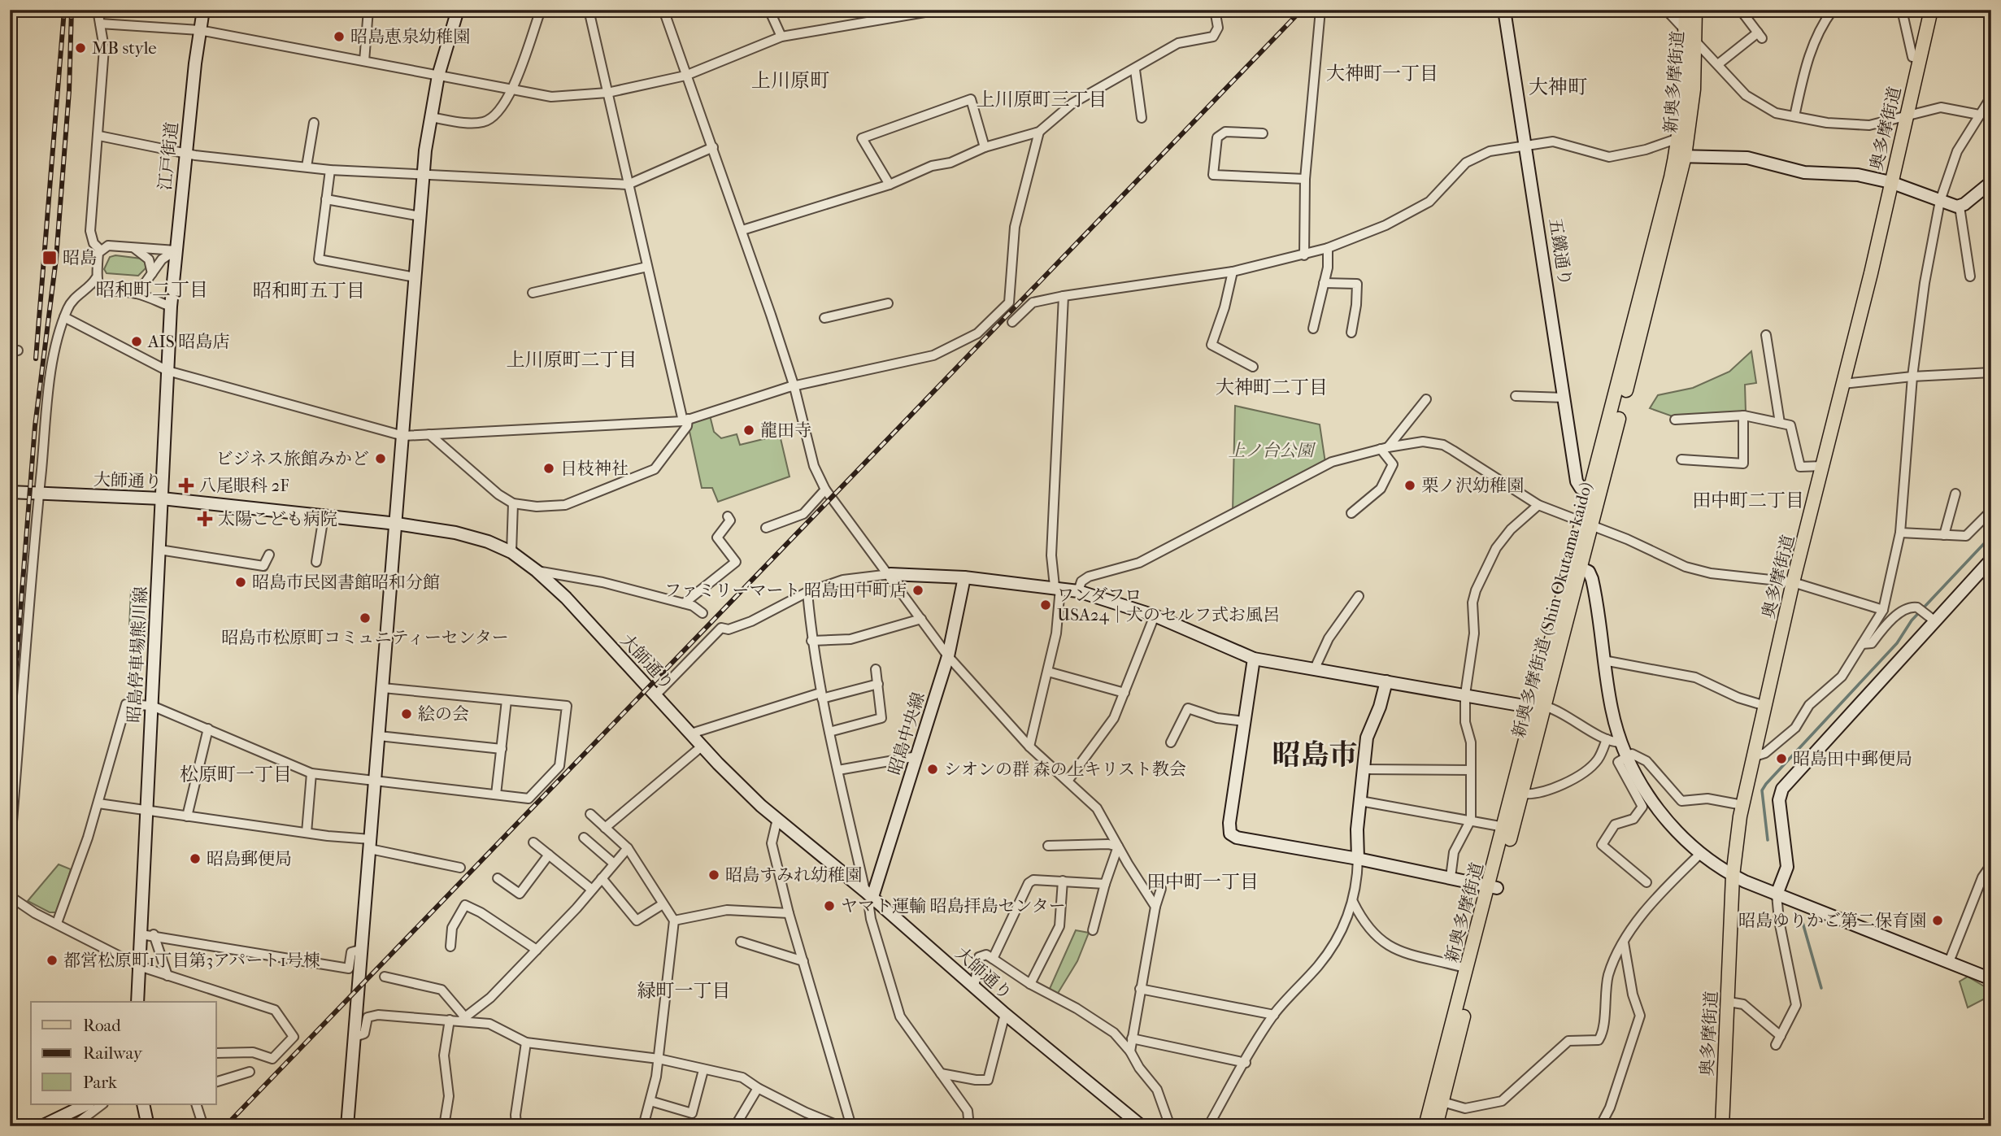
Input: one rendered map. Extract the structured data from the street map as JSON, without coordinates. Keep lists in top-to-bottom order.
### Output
{
  "streets": {
    "main road": ["新奥多摩街道", "奥多摩街道", "新奥多摩街道 (Shin Okutama kaido)"],
    "street": [
      "江戸街道",
      "五鐵通り",
      "大師通り",
      "昭島停車場熊川線",
      "昭島中央線"
    ]
  },
  "crossings": [
    ["新奥多摩街道", "新奥多摩街道 (Shin Okutama kaido)"],
    ["江戸街道", "昭島停車場熊川線"],
    ["五鐵通り", "新奥多摩街道 (Shin Okutama kaido)"],
    ["大師通り", "昭島停車場熊川線"],
    ["大師通り", "昭島中央線"]
  ],
  "districts": [
    "大神町一丁目",
    "上川原町",
    "大神町",
    "上川原町三丁目",
    "昭和町二丁目",
    "昭和町五丁目",
    "上川原町二丁目",
    "大神町二丁目",
    "田中町二丁目",
    "昭島市",
    "松原町一丁目",
    "田中町一丁目",
    "緑町一丁目"
  ],
  "parks": ["上ノ台公園"],
  "places": {
    "other": [
      "昭島恵泉幼稚園",
      "MB style",
      "AIS 昭島店",
      "龍田寺",
      "ビジネス旅館みかど",
      "日枝神社",
      "栗ノ沢幼稚園",
      "昭島市民図書館昭和分館",
      "ファミリーマート 昭島田中町店",
      "ワンダフロ USA24｜犬のセルフ式お風呂",
      "昭島市松原町コミュニティーセンター",
      "絵の会",
      "昭島田中郵便局",
      "シオンの群 森の上キリスト教会",
      "昭島郵便局",
      "昭島すみれ幼稚園",
      "ヤマト運輸 昭島拝島センター",
      "昭島ゆりかご第二保育園",
      "都営松原町1丁目第3アパート1号棟"
    ],
    "transit": ["昭島"],
    "health": ["八尾眼科 2F", "太陽こども病院"]
  },
  "legend": ["Road", "Railway", "Park"]
}
